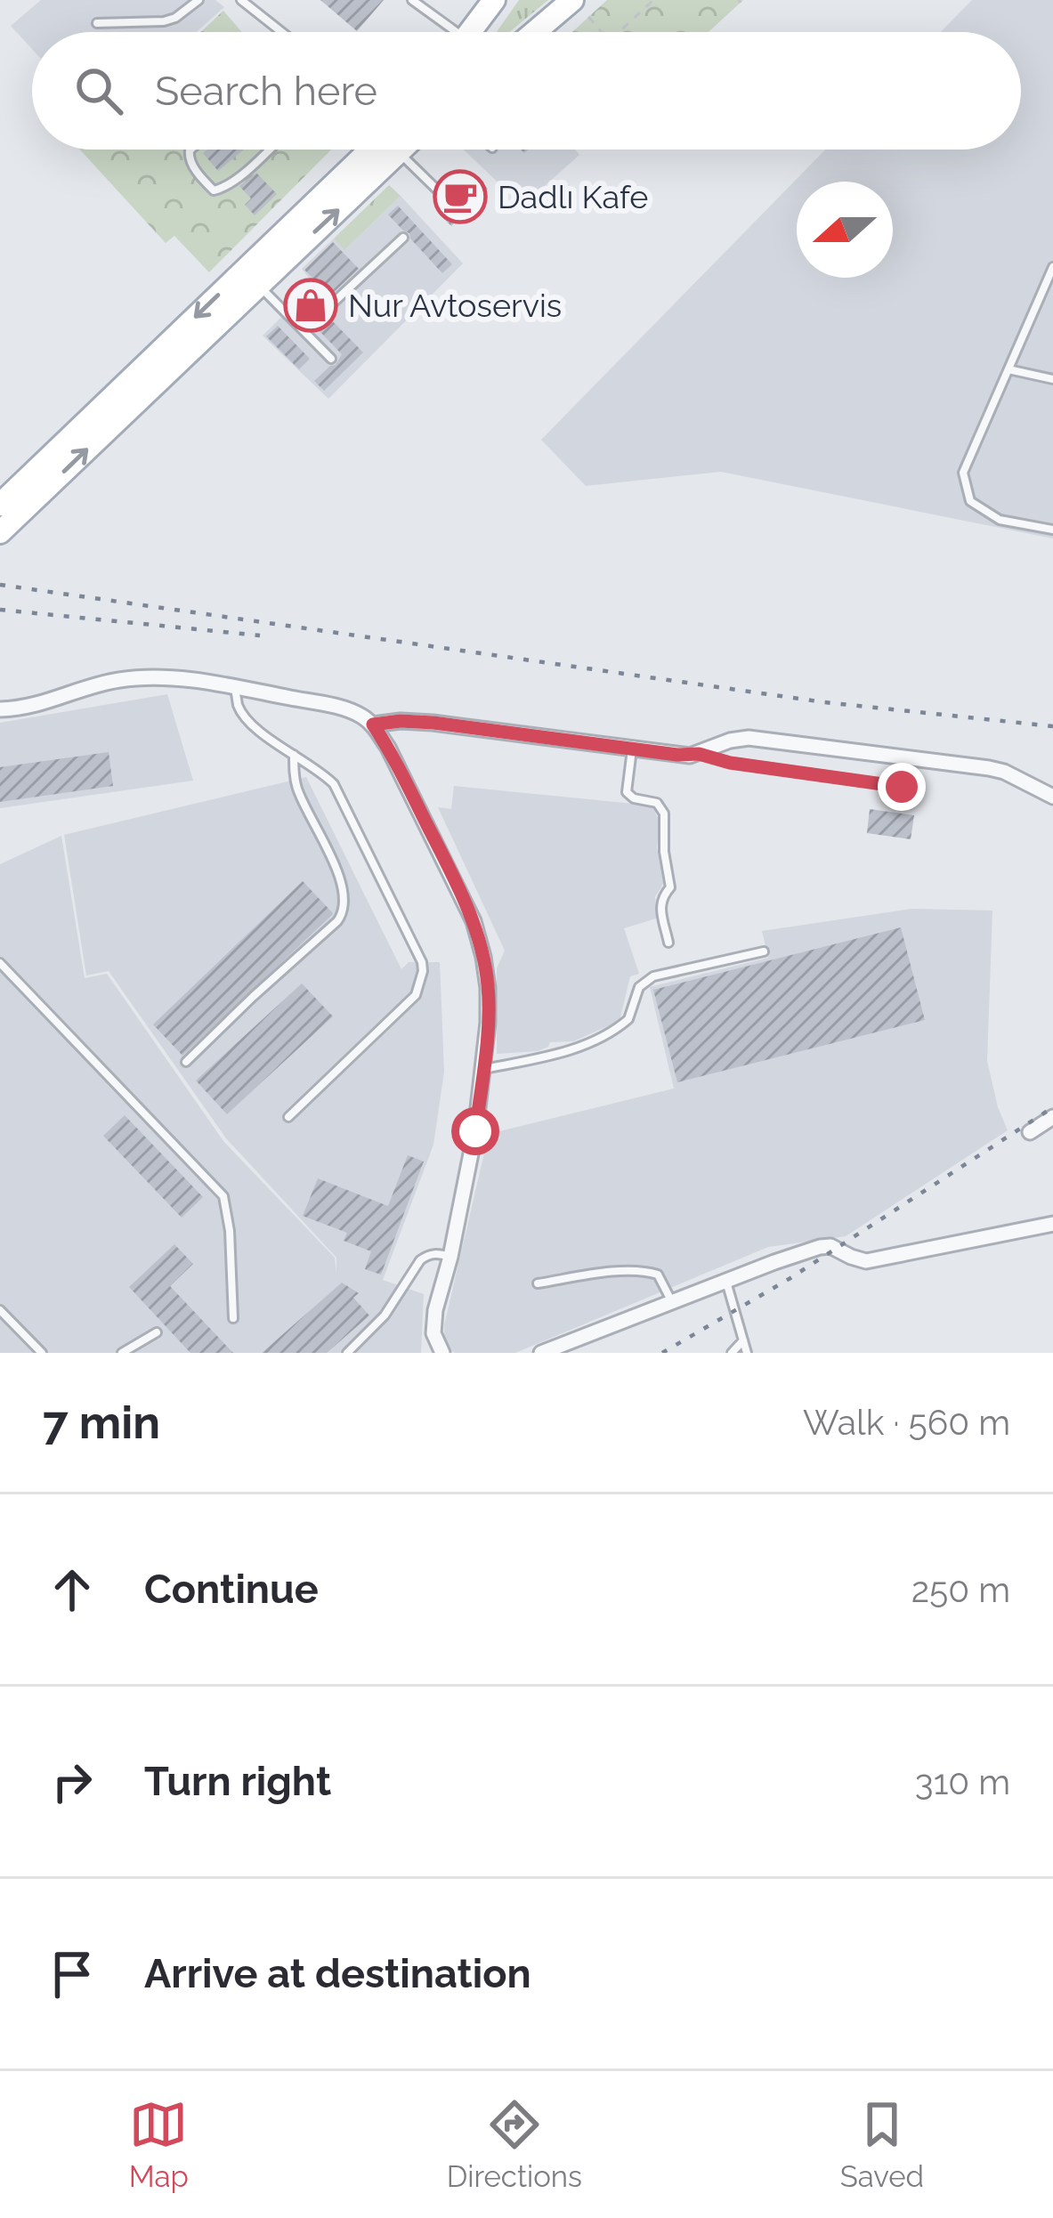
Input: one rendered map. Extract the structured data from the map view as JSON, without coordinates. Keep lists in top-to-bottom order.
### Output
{
  "places": {
    "cafe": ["Dadlı Kafe"],
    "shop": ["Nur Avtoservis"]
  },
  "north": "left",
  "page": {
    "search": "Search here",
    "heading": ["7 min", "Walk · 560 m"],
    "list": [
      ["Continue", "250 m"],
      ["Turn right", "310 m"],
      "Arrive at destination"
    ],
    "nav": ["Map", "Directions", "Saved"]
  }
}
